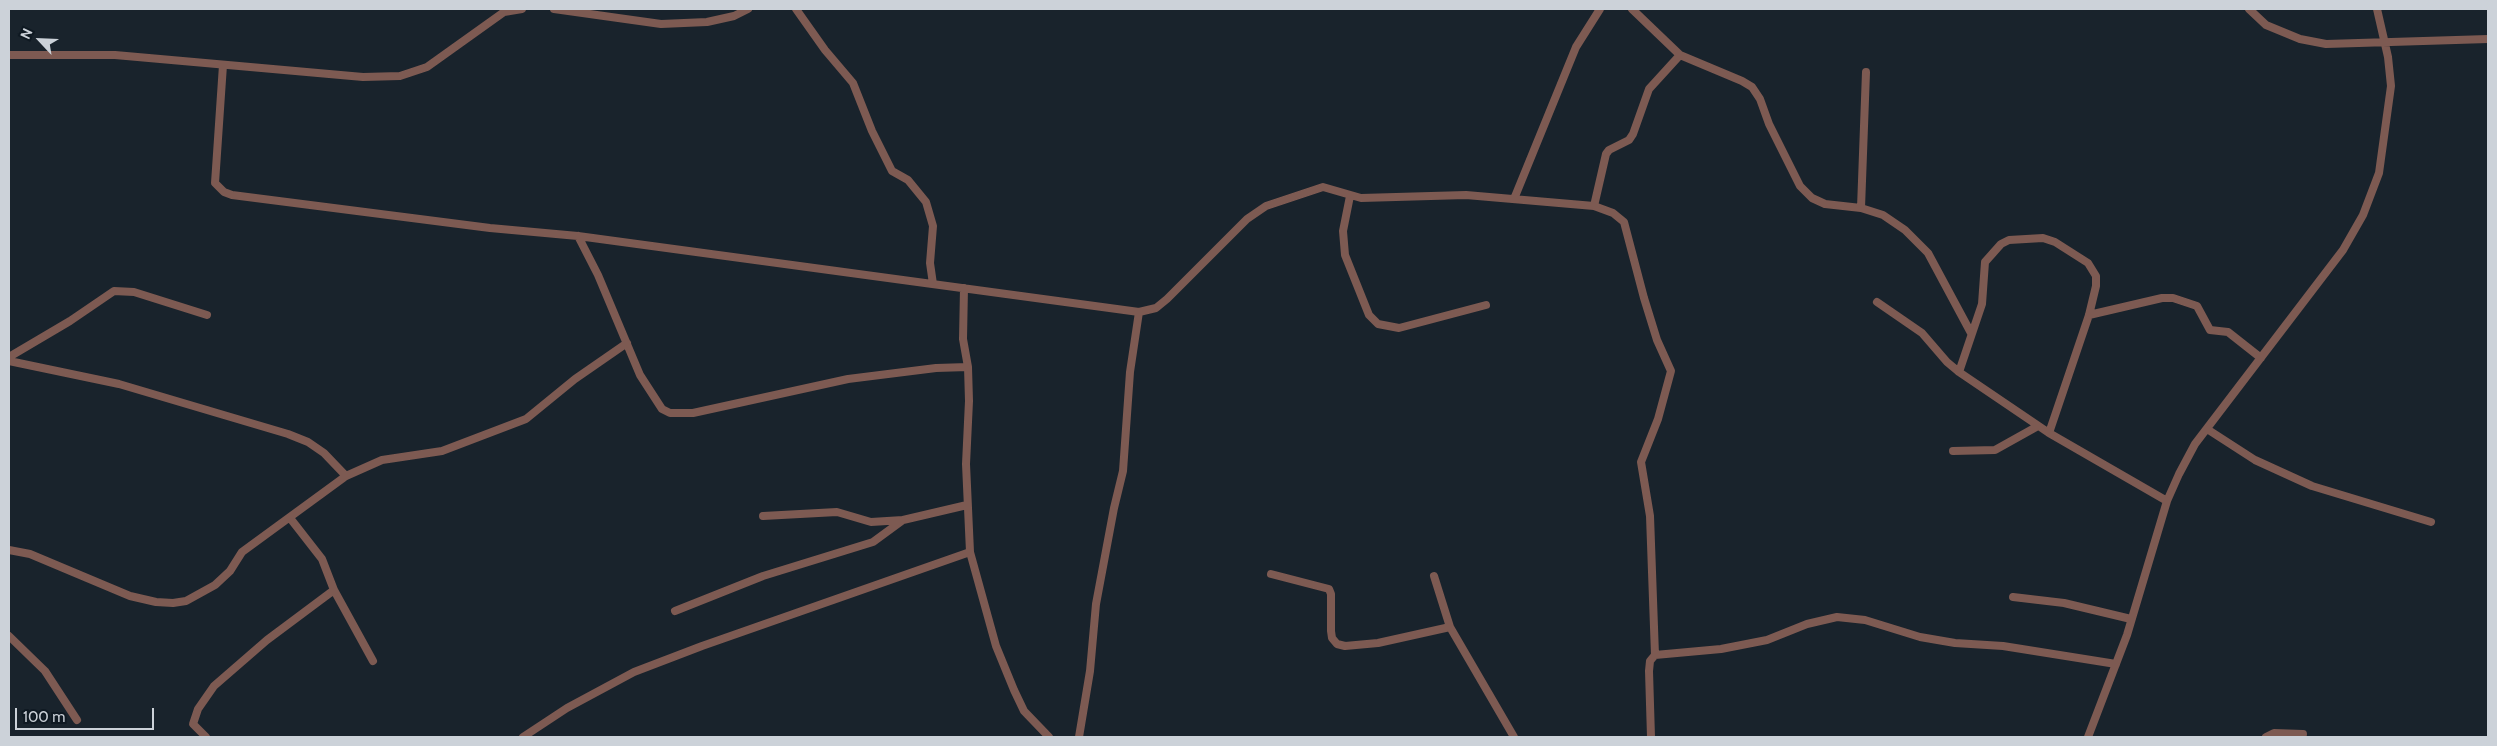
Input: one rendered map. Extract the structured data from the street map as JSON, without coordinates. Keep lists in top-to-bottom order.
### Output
{
  "scale_bar": "100 m",
  "north": "top left"
}
